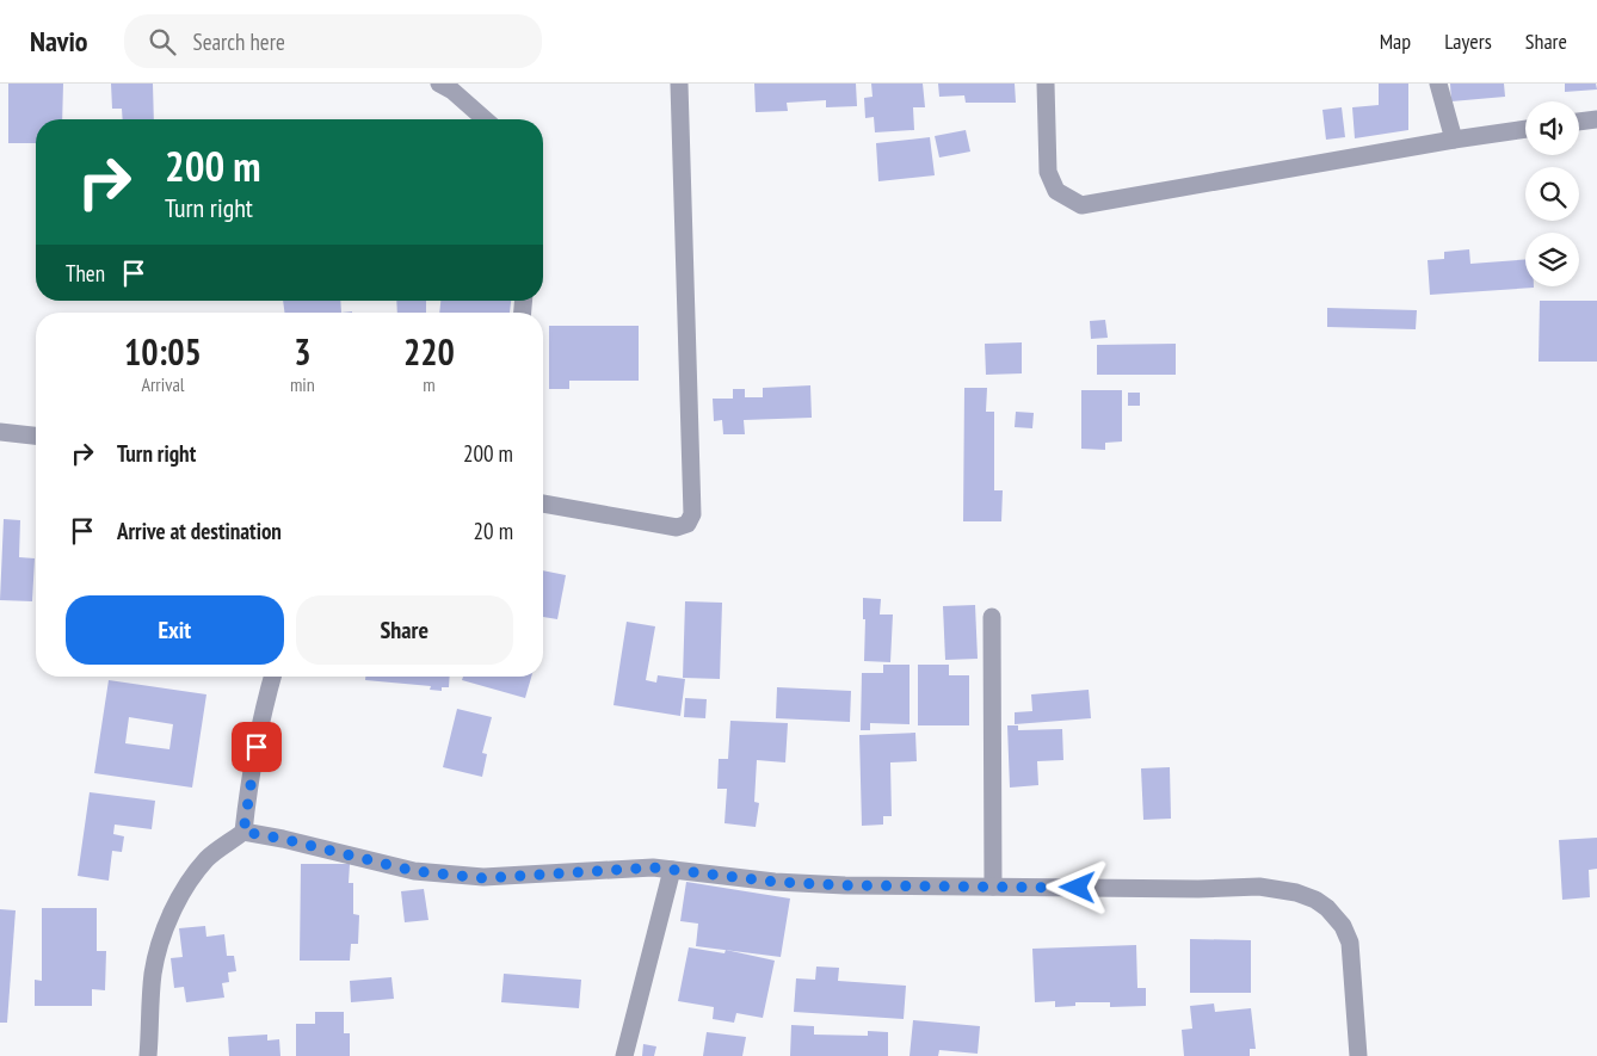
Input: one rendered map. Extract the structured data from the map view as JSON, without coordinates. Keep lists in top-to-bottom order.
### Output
{
  "page": {
    "header": "Navio",
    "search": "Search here",
    "nav": ["Map", "Layers", "Share"],
    "turn": ["200 m", "Turn right"],
    "then": "Then",
    "eta": [
      "10:05",
      "Arrival",
      "3",
      "min",
      "220",
      "m"
    ],
    "list": [
      {
        "name": "Turn right",
        "value": "200 m"
      },
      {
        "name": "Arrive at destination",
        "value": "20 m"
      }
    ],
    "buttons": ["Exit", "Share"]
  }
}
